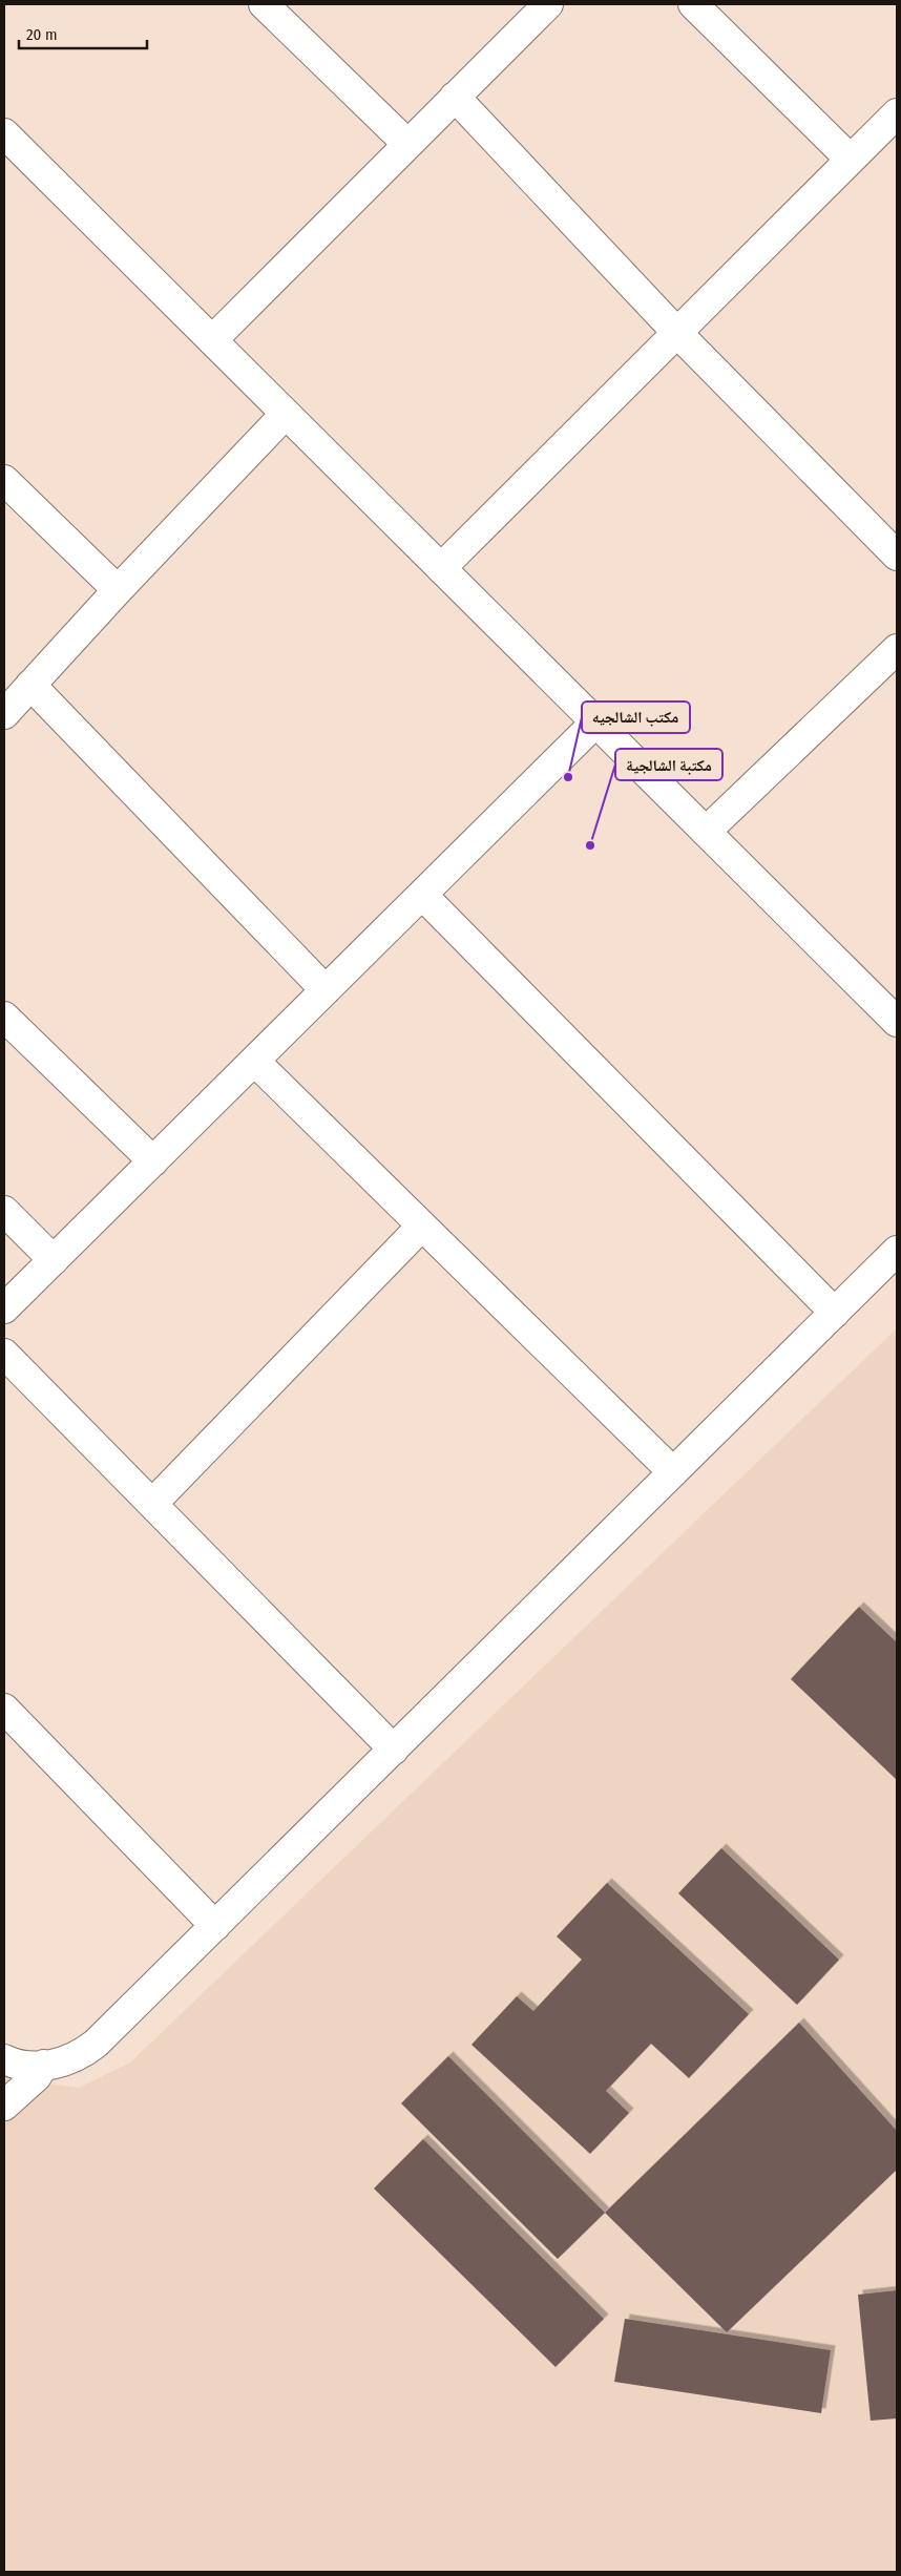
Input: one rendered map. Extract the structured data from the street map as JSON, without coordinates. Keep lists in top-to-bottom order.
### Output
{
  "places": ["مكتب الشالجيه", "مكتبة الشالجية"],
  "scale_bar": "20 m"
}
